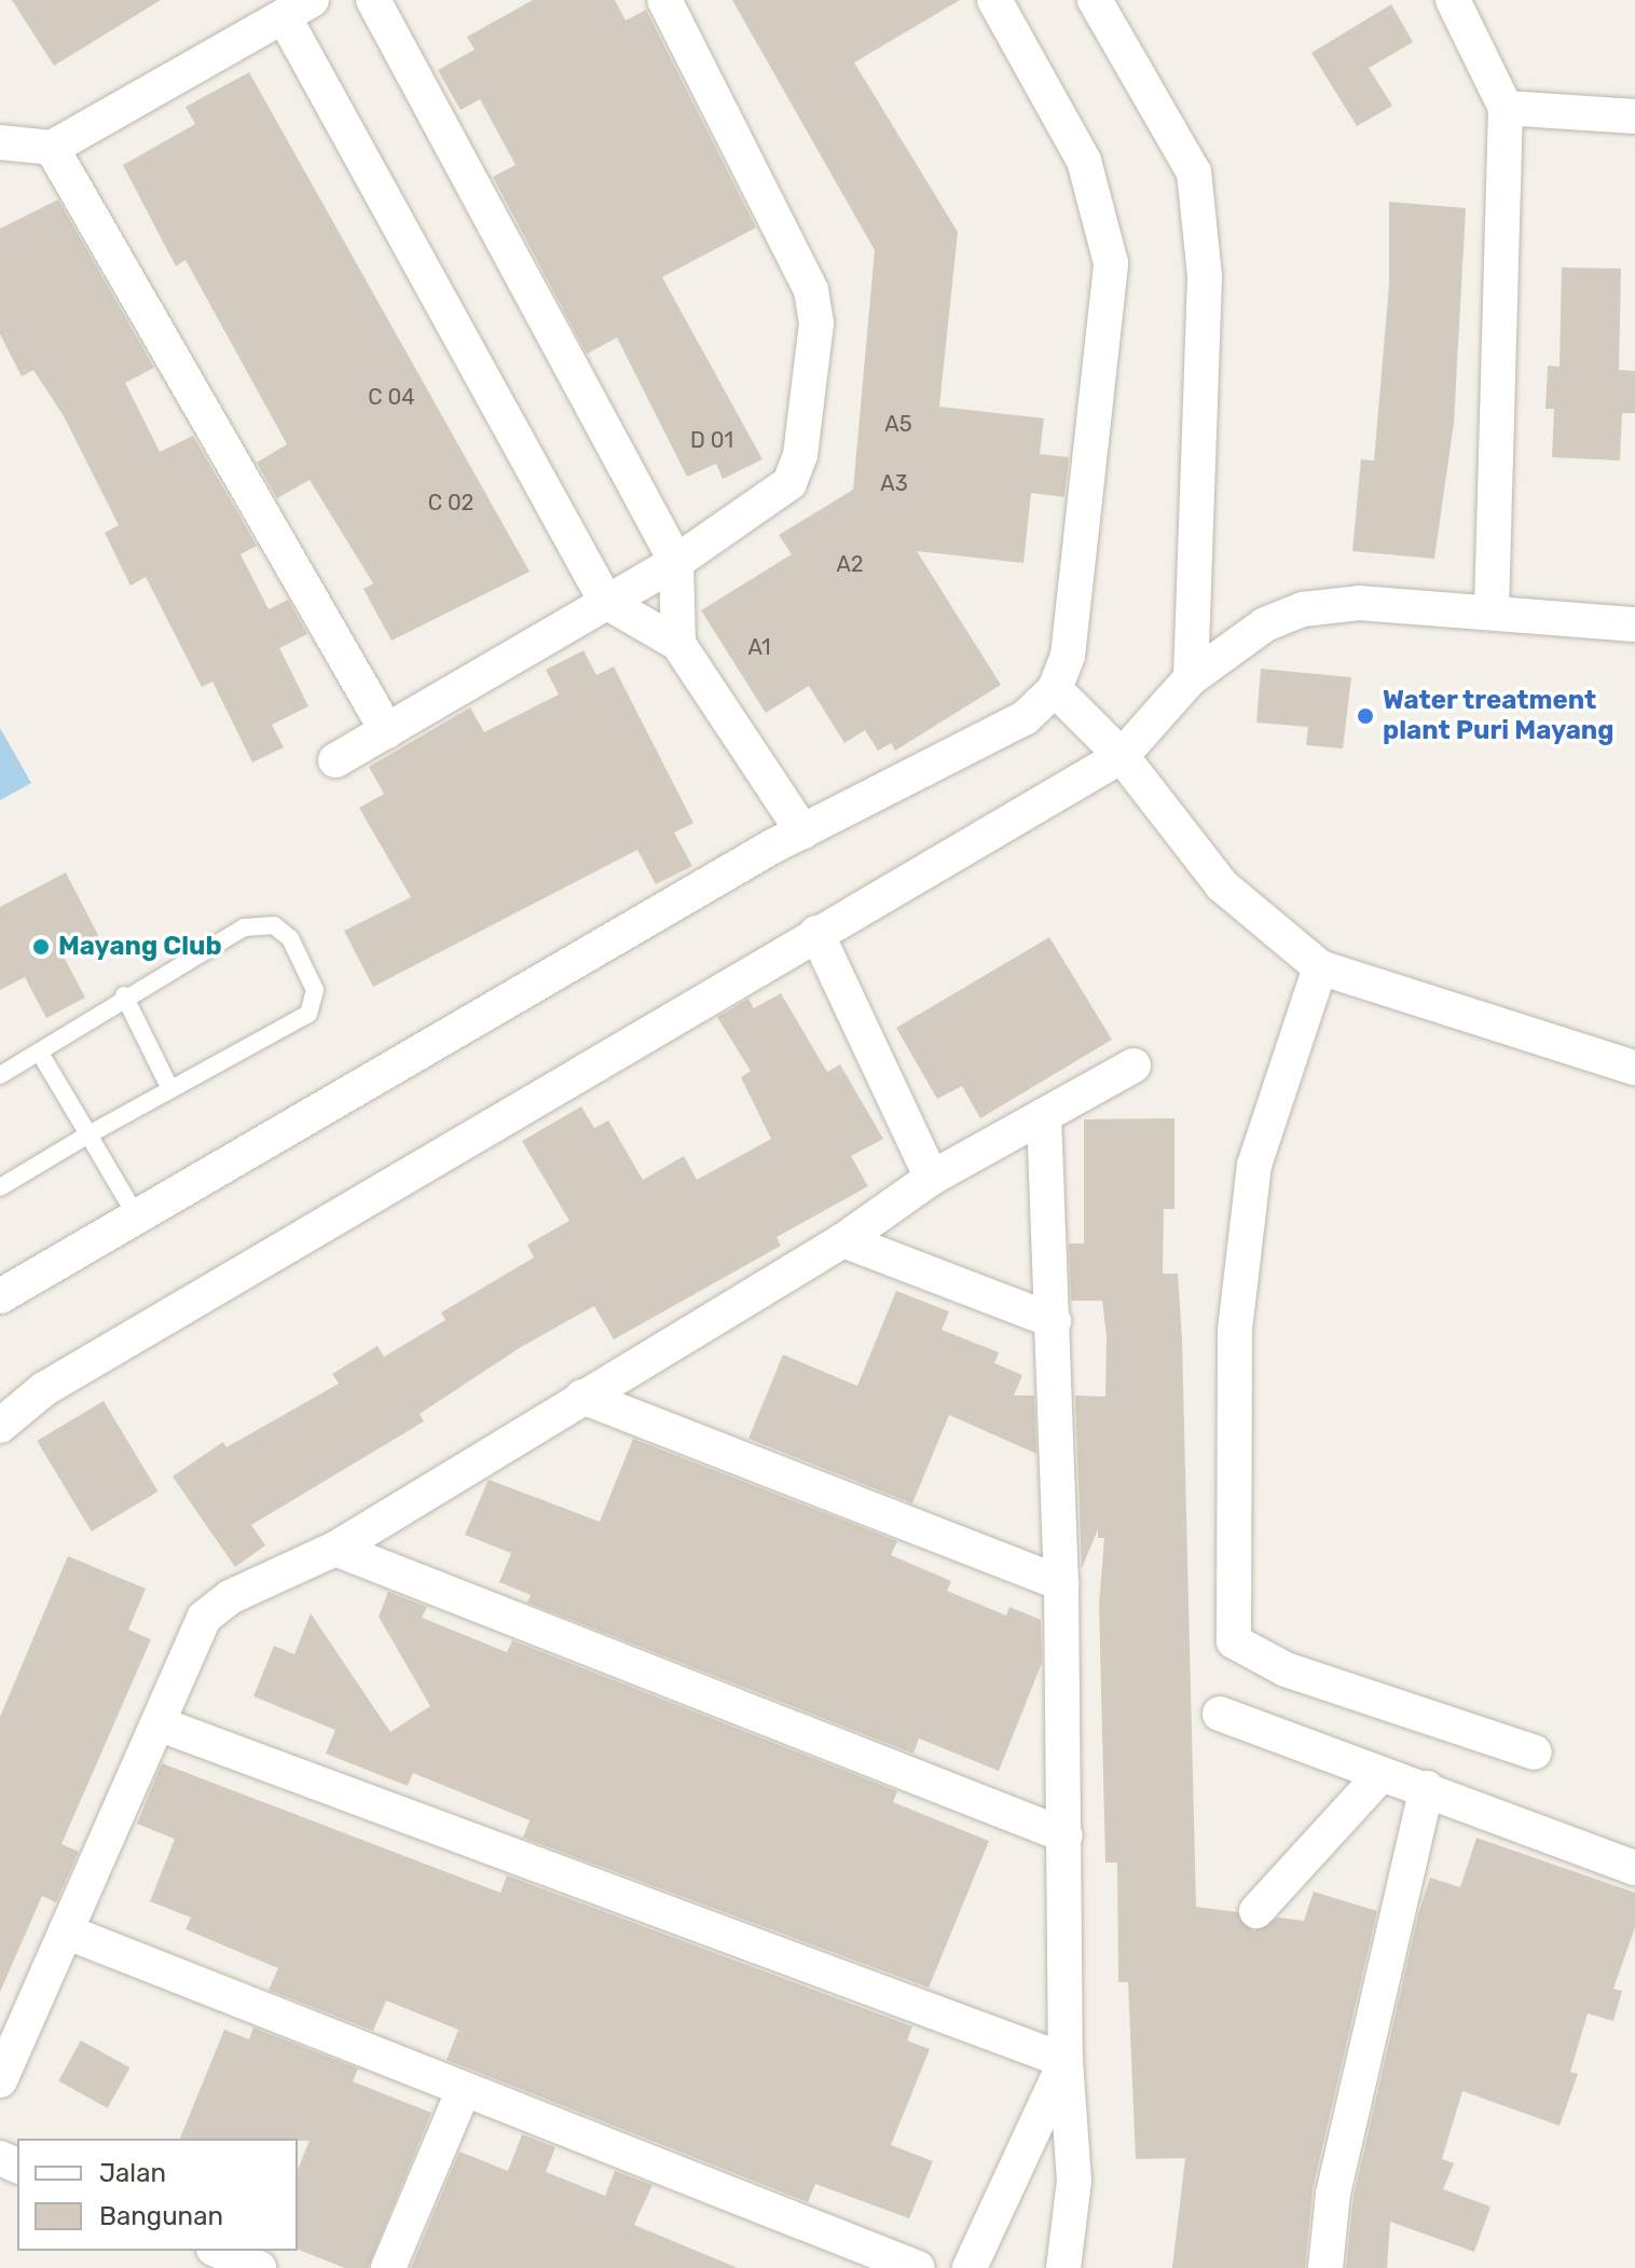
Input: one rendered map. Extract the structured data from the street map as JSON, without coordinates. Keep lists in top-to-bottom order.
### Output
{
  "places": ["Water treatment plant Puri Mayang", "Mayang Club"],
  "house_numbers": [
    "C 04",
    "A5",
    "D 01",
    "A3",
    "C 02",
    "A2",
    "A1"
  ],
  "legend": ["Jalan", "Bangunan"]
}
